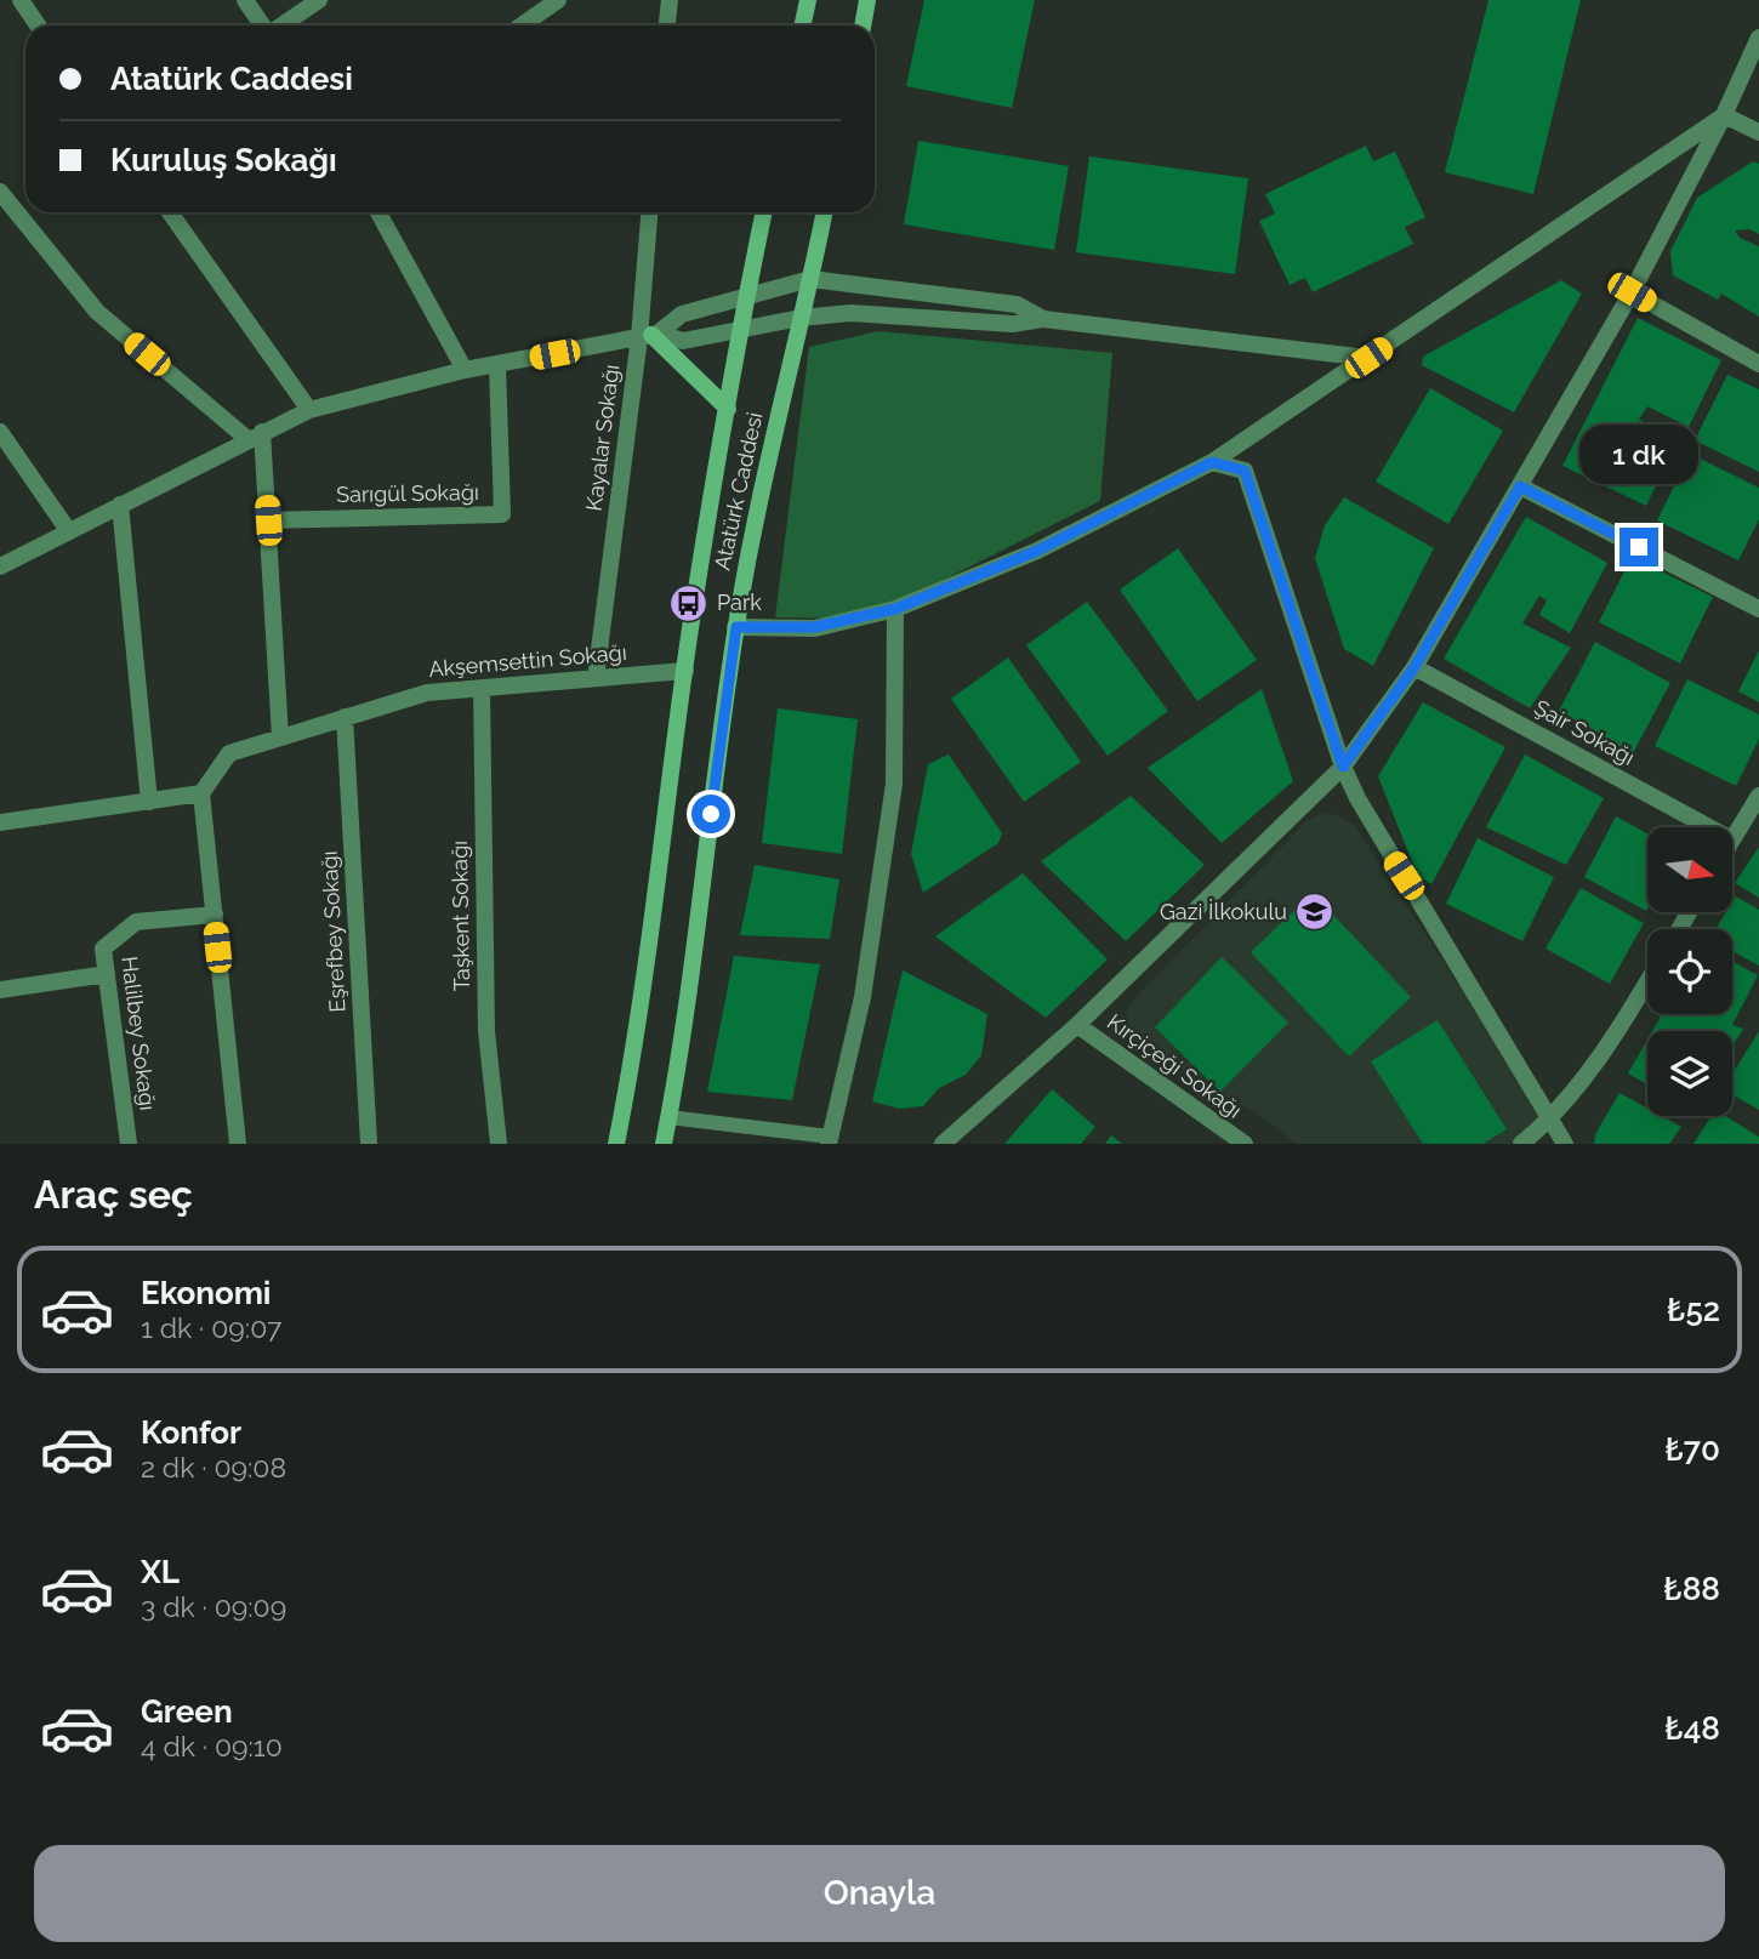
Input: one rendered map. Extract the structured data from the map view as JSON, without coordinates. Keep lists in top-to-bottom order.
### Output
{
  "streets": {
    "main road": ["Atatürk Caddesi"],
    "street": [
      "Kayalar Sokağı",
      "Sarıgül Sokağı",
      "Akşemsettin Sokağı",
      "Şair Sokağı",
      "Taşkent Sokağı",
      "Eşrefbey Sokağı",
      "Halilbey Sokağı",
      "Kırçiçeği Sokağı"
    ]
  },
  "crossings": [
    ["Kayalar Sokağı", "Akşemsettin Sokağı"],
    ["Akşemsettin Sokağı", "Taşkent Sokağı"],
    ["Akşemsettin Sokağı", "Eşrefbey Sokağı"]
  ],
  "places": {
    "bus stop": ["Park"],
    "school or university": ["Gazi İlkokulu"]
  },
  "north": "right",
  "page": {
    "banner": ["Atatürk Caddesi", "Kuruluş Sokağı"],
    "bubble": "1 dk",
    "heading": "Araç seç",
    "list": [
      {
        "name": "Ekonomi",
        "note": "1 dk · 09:07",
        "value": "₺52"
      },
      {
        "name": "Konfor",
        "note": "2 dk · 09:08",
        "value": "₺70"
      },
      {
        "name": "XL",
        "note": "3 dk · 09:09",
        "value": "₺88"
      },
      {
        "name": "Green",
        "note": "4 dk · 09:10",
        "value": "₺48"
      }
    ],
    "buttons": "Onayla"
  }
}
